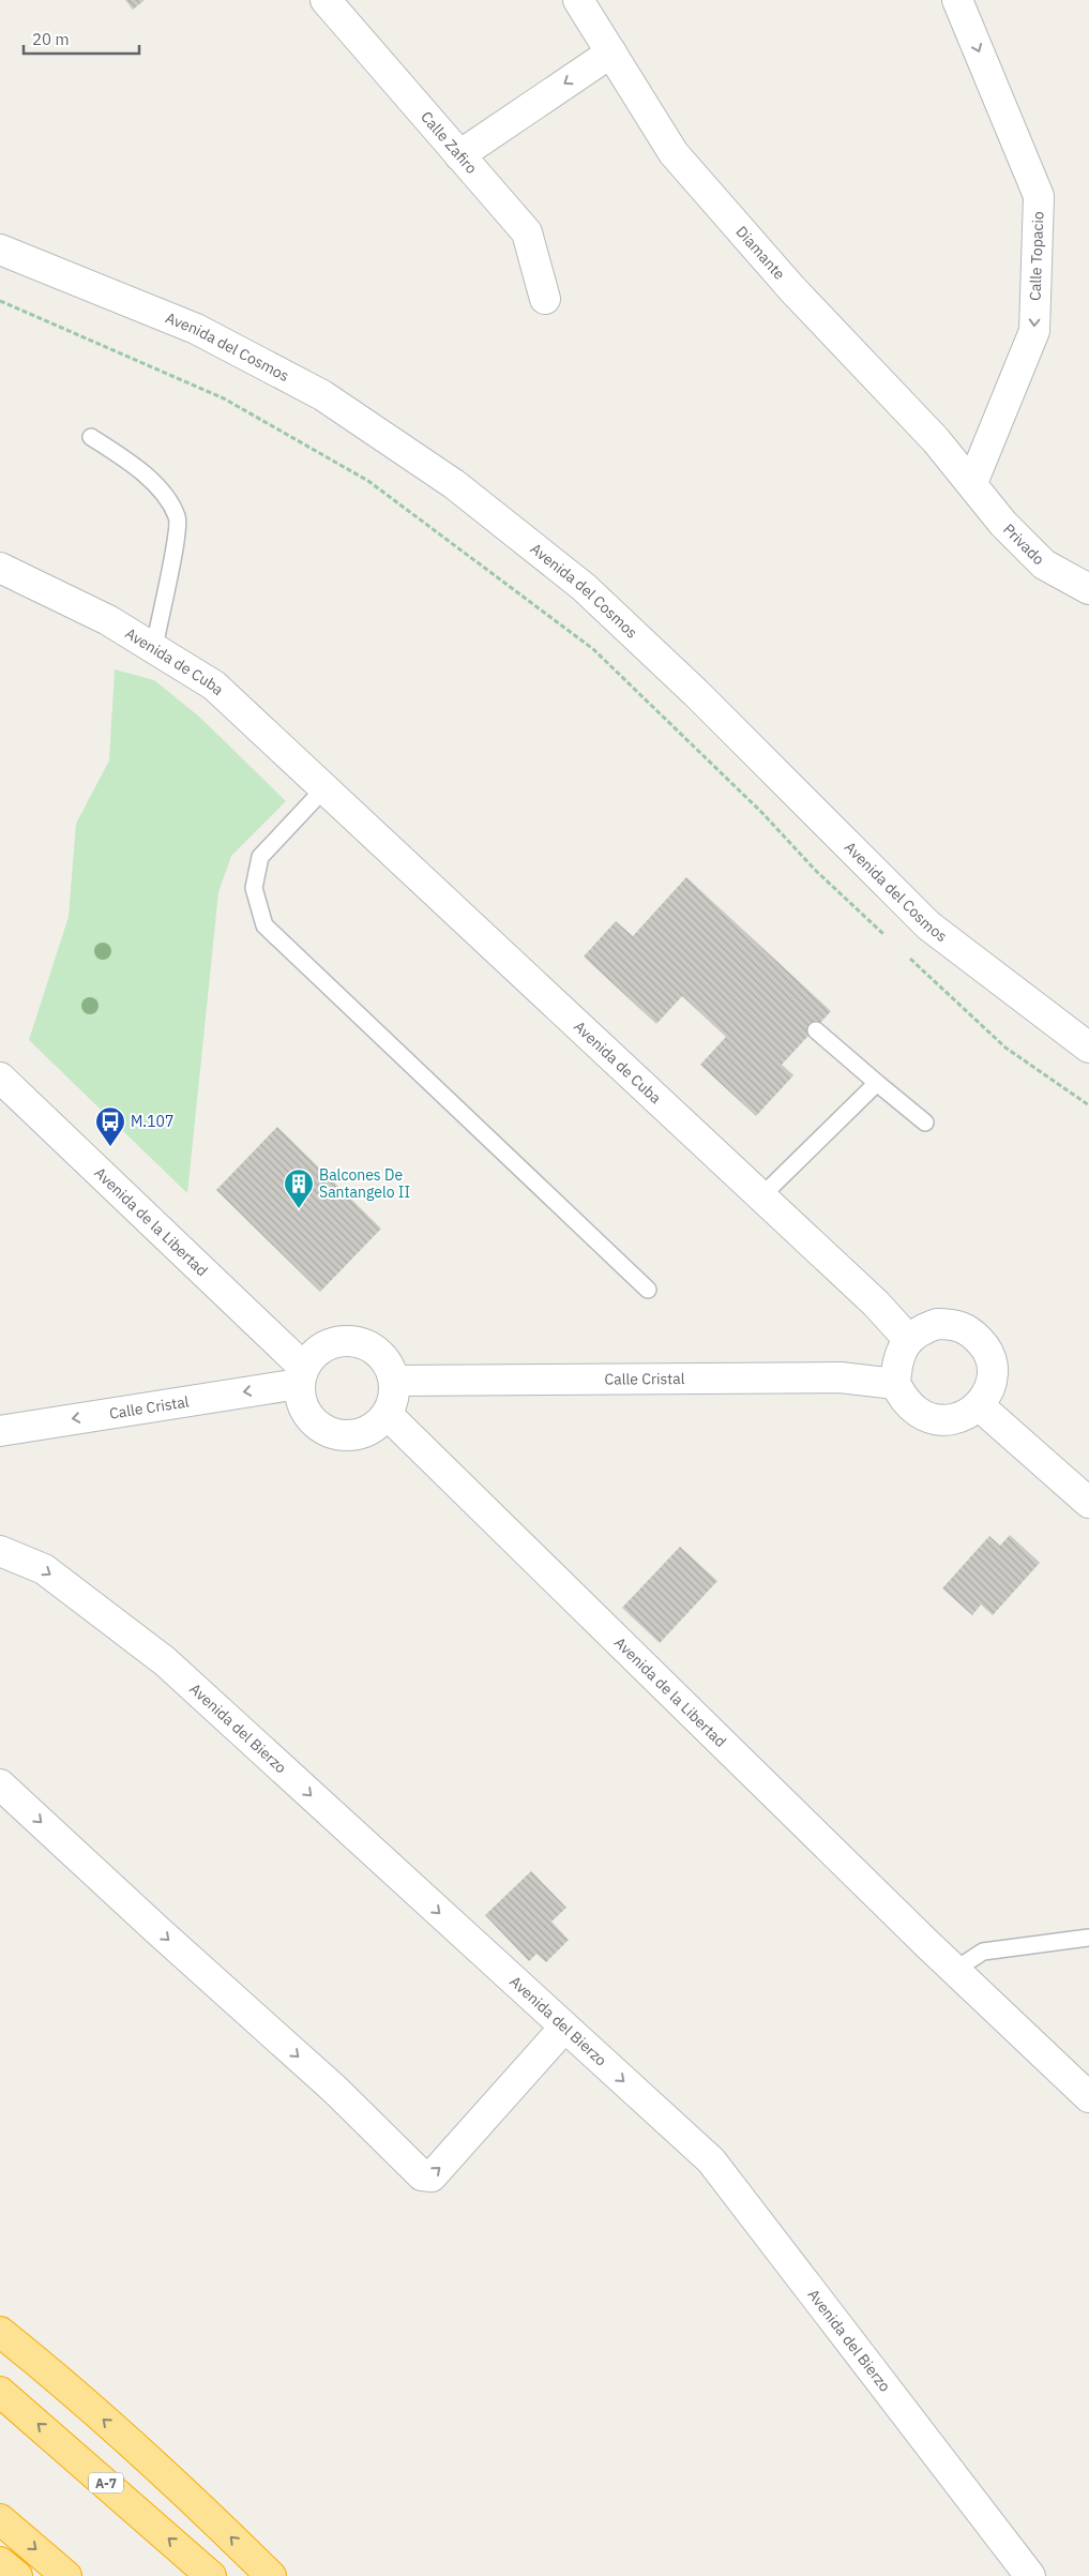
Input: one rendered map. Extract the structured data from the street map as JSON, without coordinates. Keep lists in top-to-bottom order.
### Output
{
  "streets": {
    "highway": ["A-7"],
    "street": [
      "Calle Zafiro",
      "Diamante",
      "Calle Topacio",
      "Avenida del Cosmos",
      "Privado",
      "Avenida de Cuba",
      "Avenida de la Libertad",
      "Calle Cristal",
      "Avenida del Bierzo"
    ]
  },
  "crossings": [
    ["Diamante", "Calle Topacio"],
    ["Diamante", "Privado"],
    ["Calle Topacio", "Privado"],
    ["Avenida de Cuba", "Calle Cristal"],
    ["Avenida de la Libertad", "Calle Cristal"]
  ],
  "one_way": ["Calle Topacio", "Calle Cristal", "Avenida del Bierzo"],
  "places": {
    "bus stop": ["M.107"],
    "building": ["Balcones De Santangelo II"]
  },
  "scale_bar": "20 m"
}
